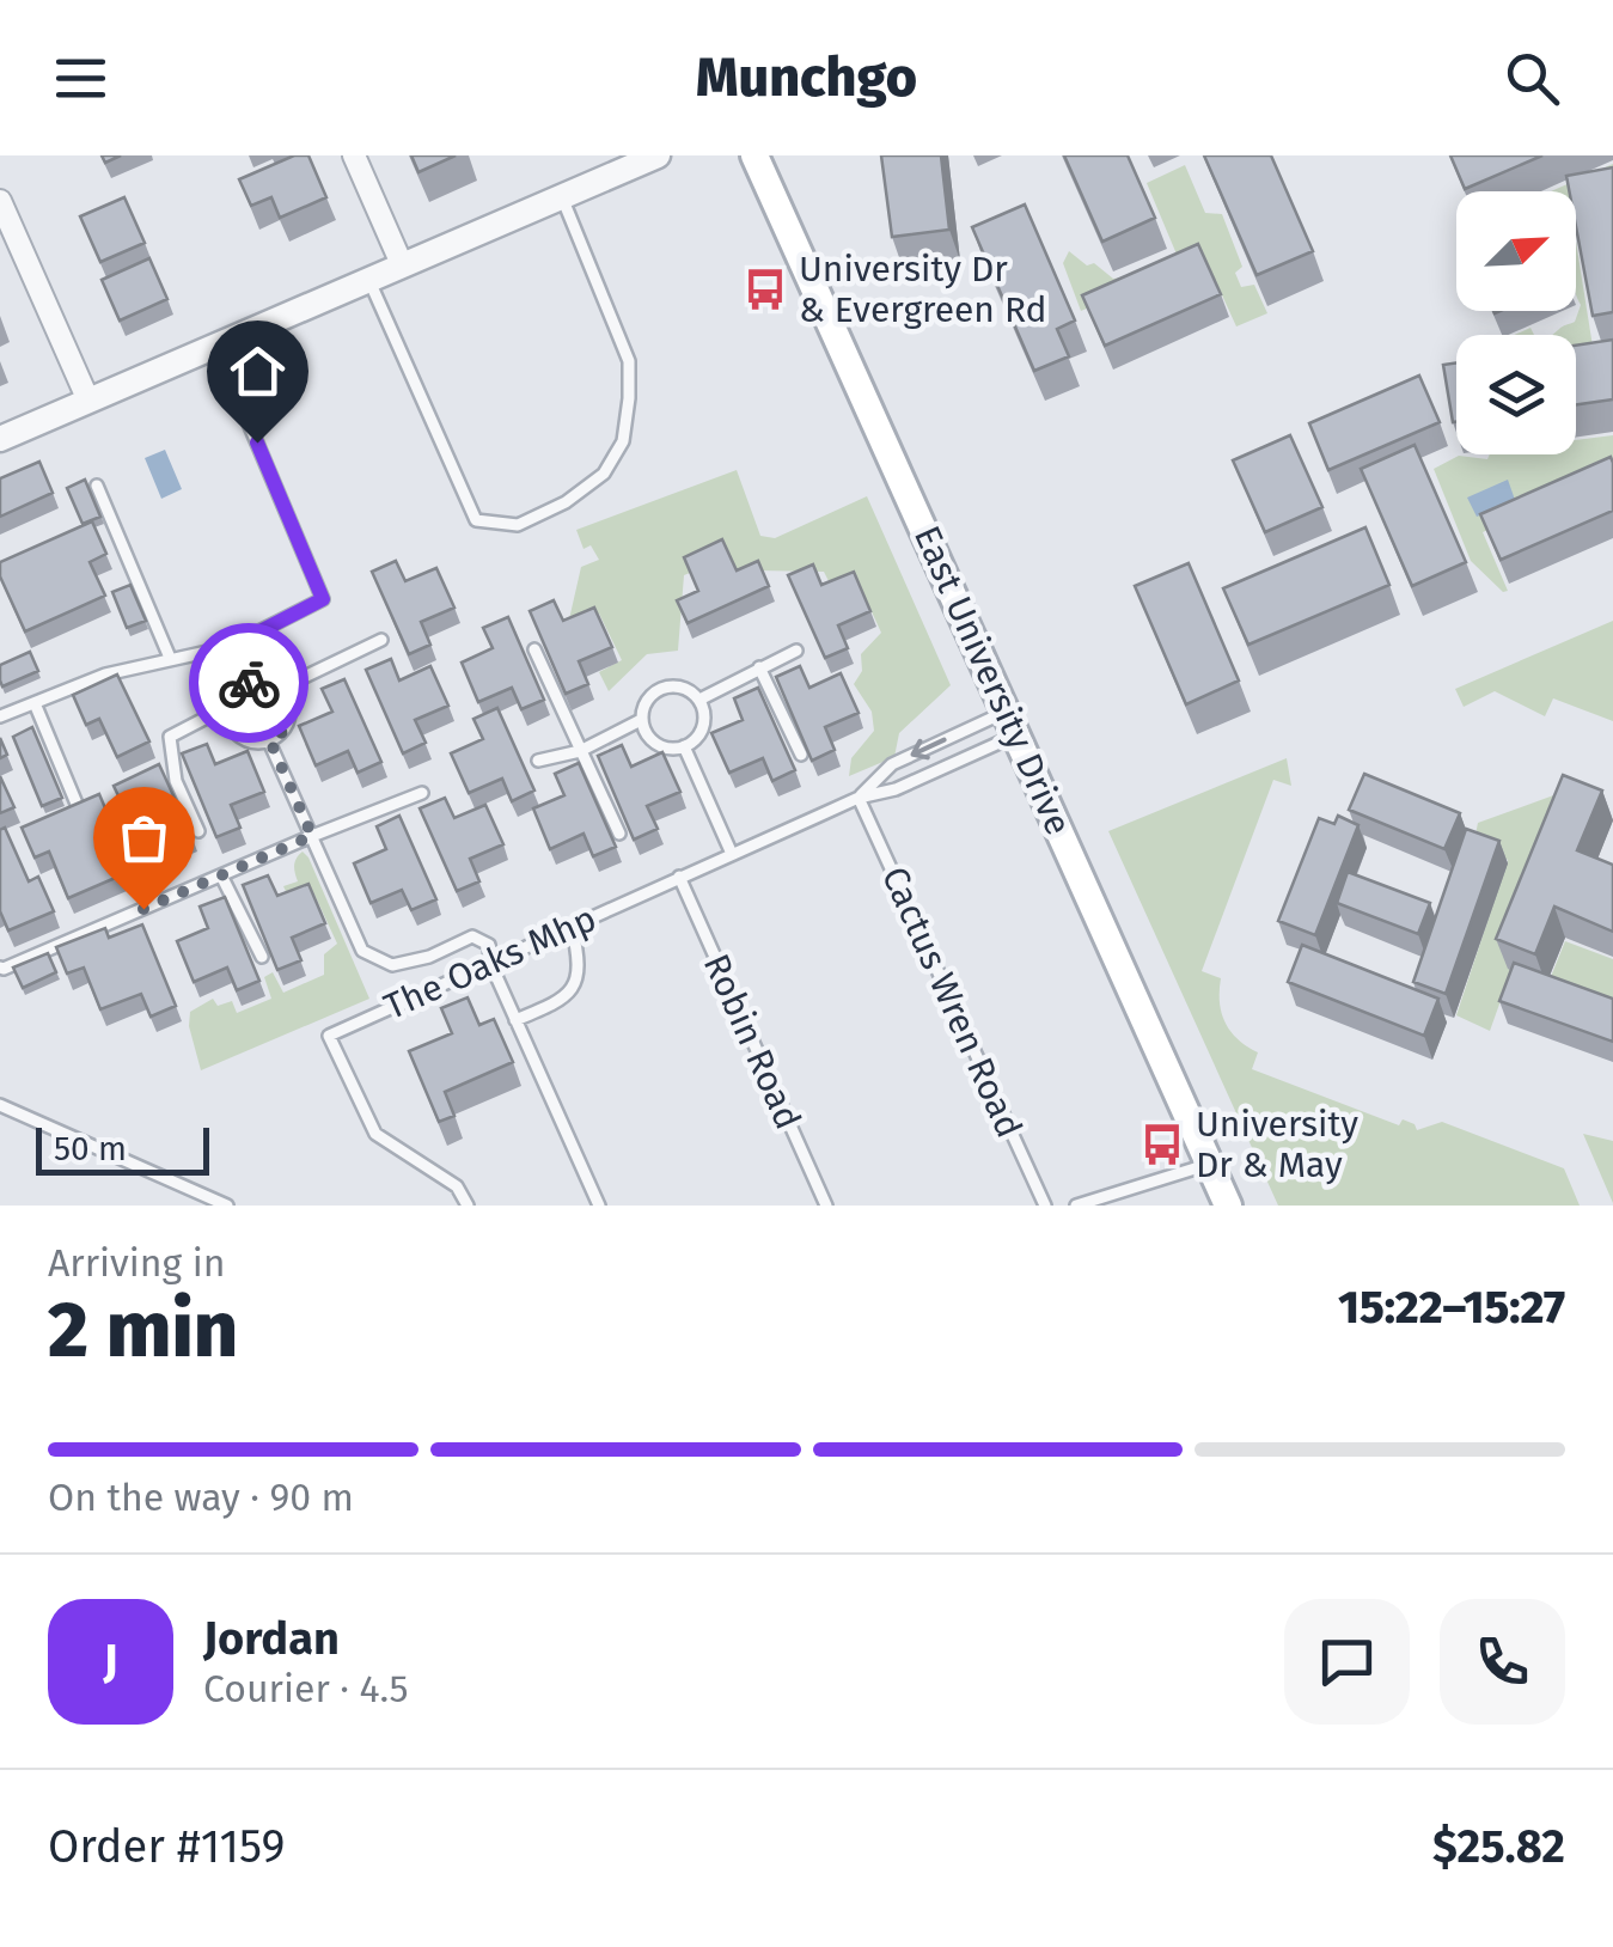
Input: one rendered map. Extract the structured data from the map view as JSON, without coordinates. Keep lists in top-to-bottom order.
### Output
{
  "streets": {
    "main road": ["East University Drive"],
    "lane": ["The Oaks Mhp", "Cactus Wren Road", "Robin Road"]
  },
  "crossings": [
    ["East University Drive", "The Oaks Mhp"],
    ["The Oaks Mhp", "Cactus Wren Road"],
    ["The Oaks Mhp", "Robin Road"]
  ],
  "places": {
    "bus stop": ["University Dr & Evergreen Rd", "University Dr & May"]
  },
  "scale_bar": "50 m",
  "north": "top right",
  "page": {
    "header": "Munchgo",
    "scale": "50 m",
    "heading": ["2 min", "Arriving in", "15:22–15:27"],
    "panel": [
      "Jordan",
      "Courier · 4.5",
      "Order #1159",
      "$25.82"
    ],
    "bar": "On the way · 90 m",
    "round": "J"
  }
}
